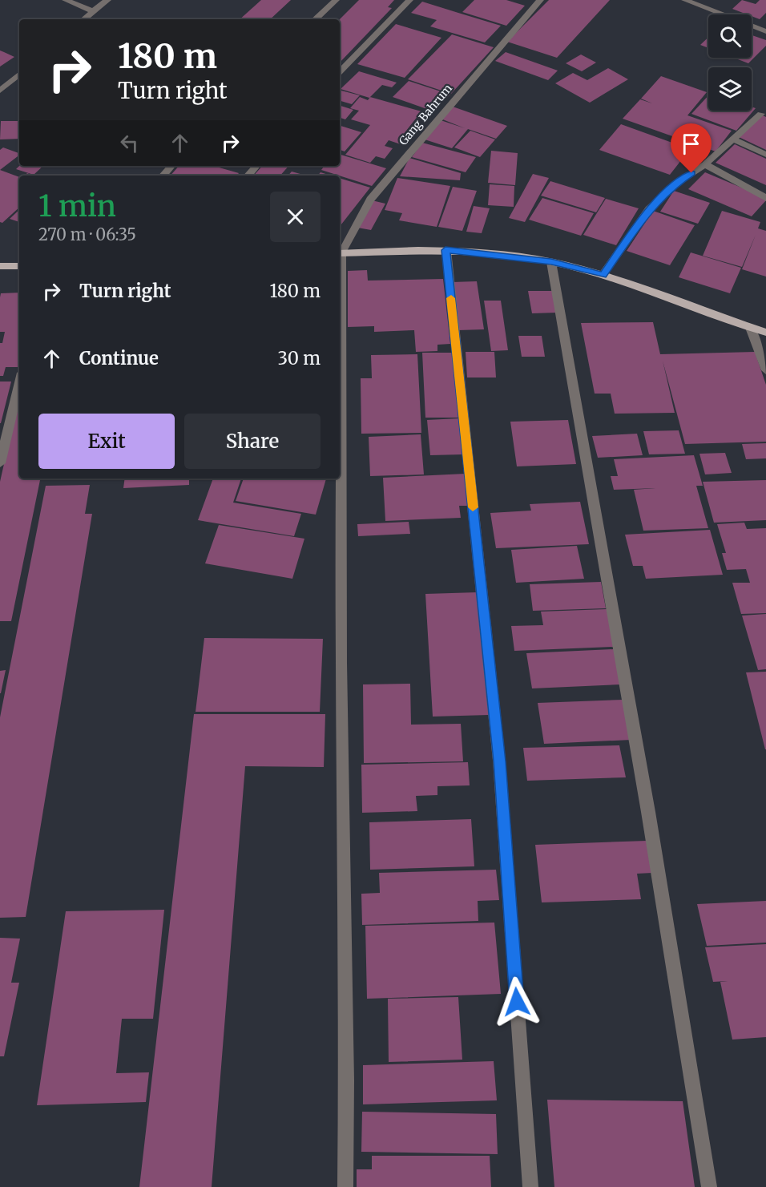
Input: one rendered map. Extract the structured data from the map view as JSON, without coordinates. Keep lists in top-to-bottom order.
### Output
{
  "streets": {
    "street": ["Gang Bahrum"]
  },
  "page": {
    "turn": ["180 m", "Turn right"],
    "heading": ["1 min", "270 m · 06:35"],
    "list": [
      {
        "name": "Turn right",
        "value": "180 m"
      },
      {
        "name": "Continue",
        "value": "30 m"
      }
    ],
    "buttons": ["Exit", "Share"]
  }
}
